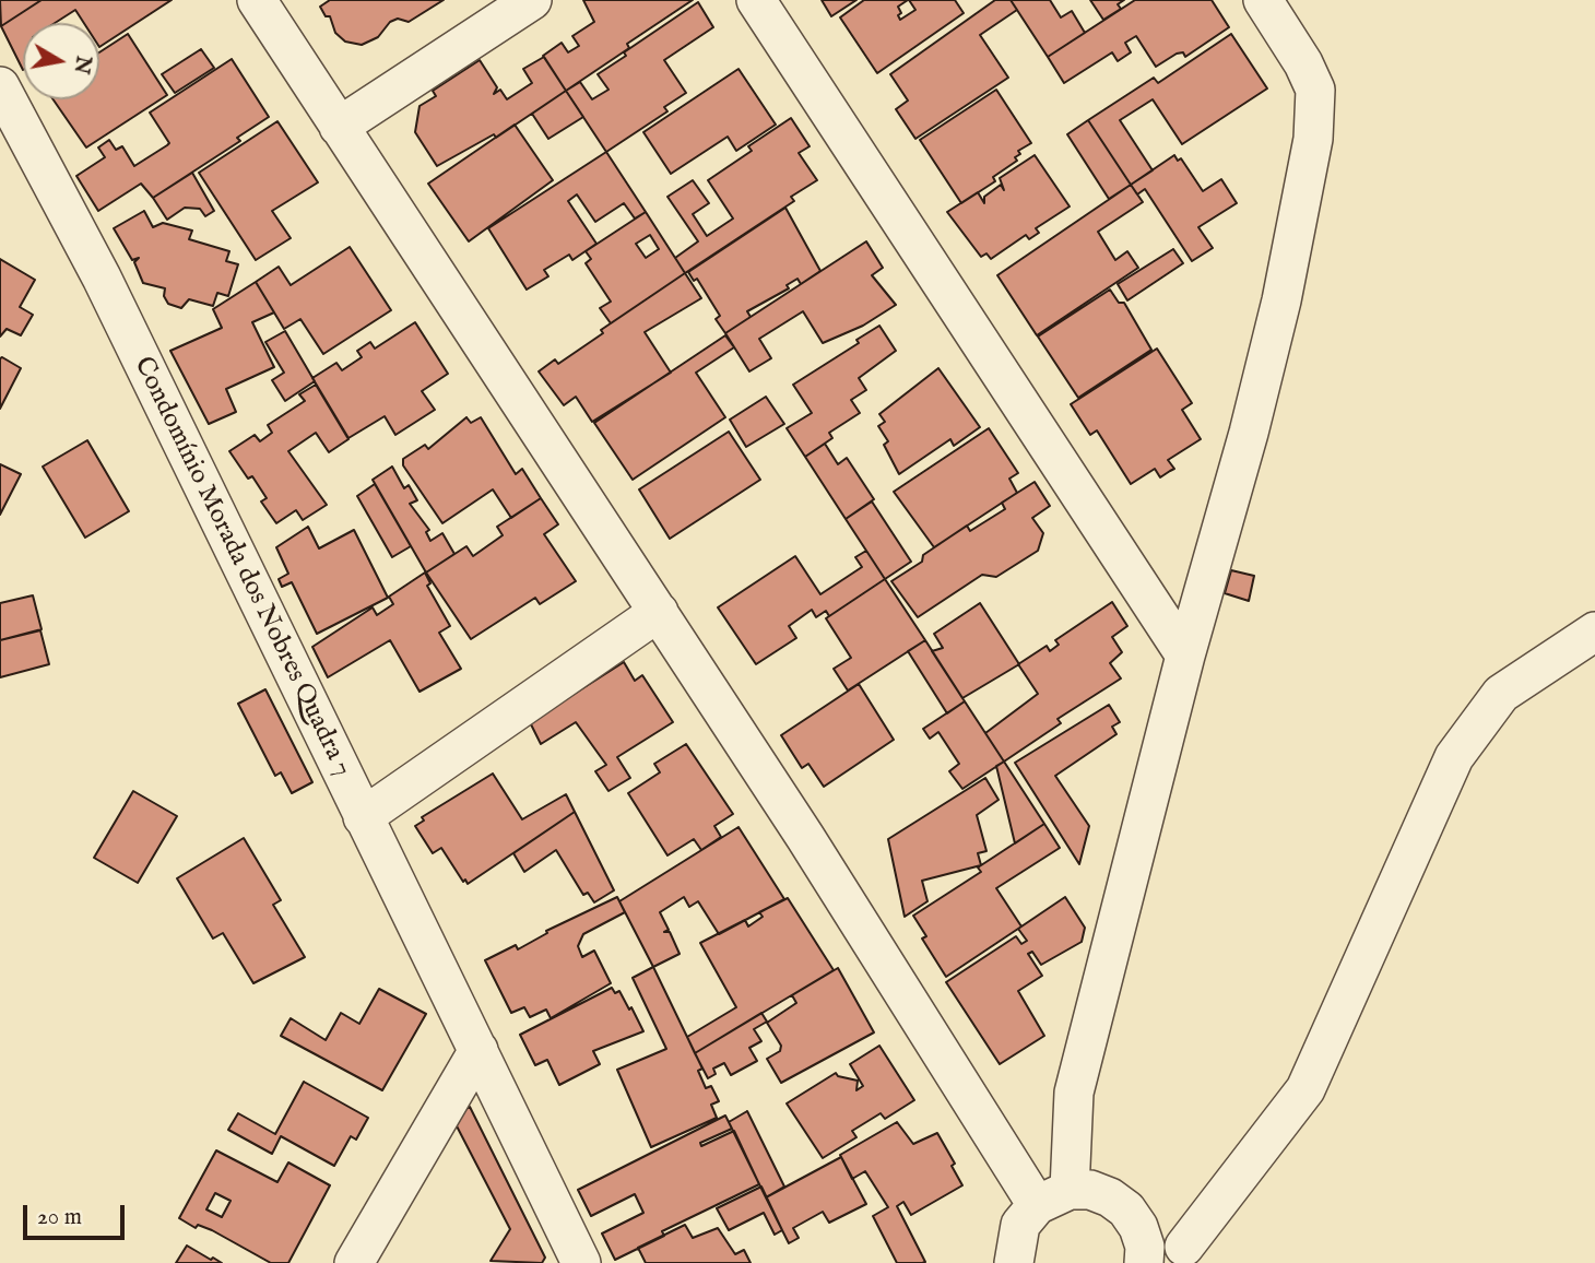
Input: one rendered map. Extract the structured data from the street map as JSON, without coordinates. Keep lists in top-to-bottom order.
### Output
{
  "streets": {
    "street": ["Condomínio Morada dos Nobres Quadra 7"]
  },
  "scale_bar": "20 m",
  "north": "right"
}
